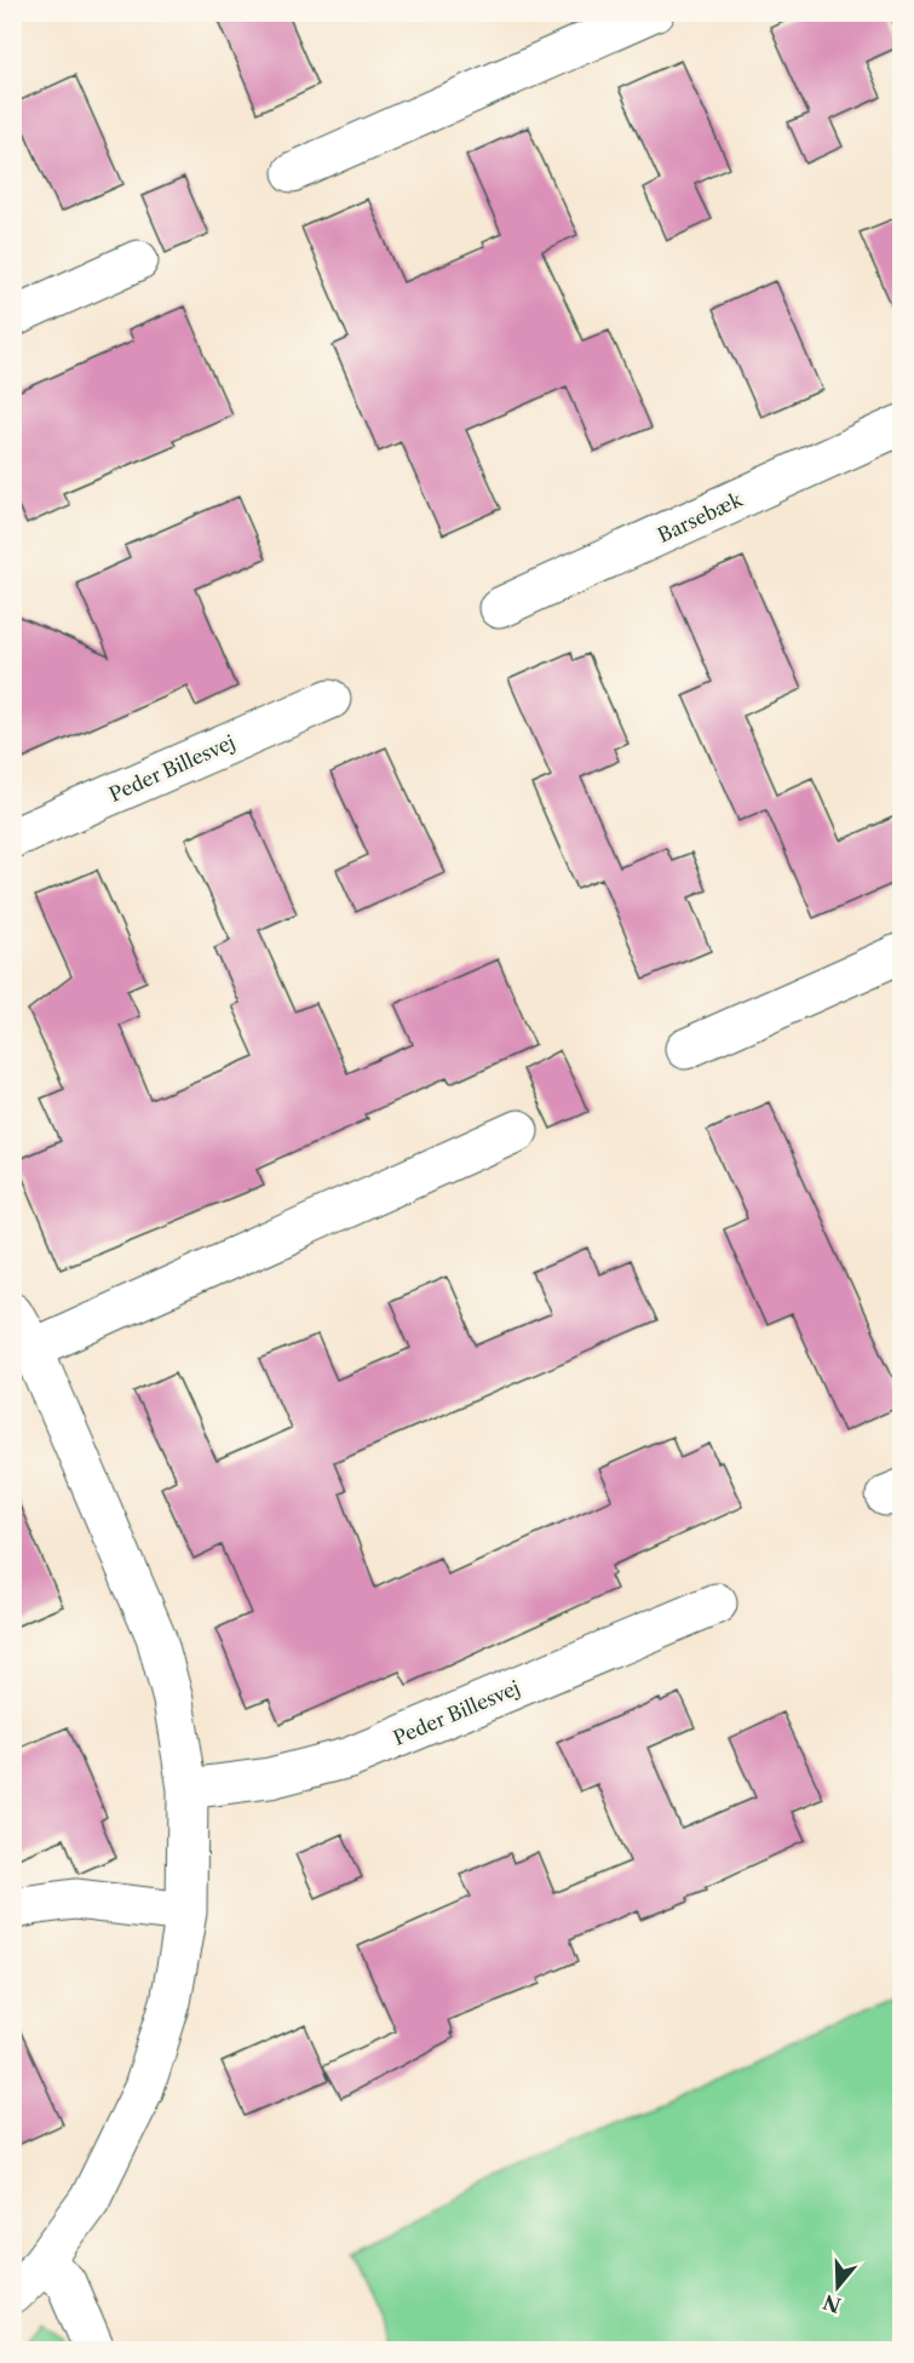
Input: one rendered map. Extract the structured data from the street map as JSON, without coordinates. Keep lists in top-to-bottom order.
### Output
{
  "streets": {
    "street": ["Barsebæk", "Peder Billesvej"]
  },
  "north": "bottom"
}
